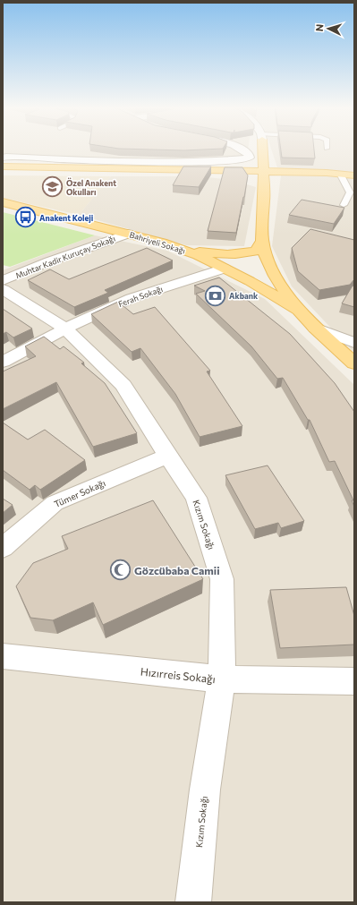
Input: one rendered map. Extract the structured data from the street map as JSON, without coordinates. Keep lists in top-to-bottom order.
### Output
{
  "streets": {
    "main road": ["Bahriyeli Sokağı"],
    "street": [
      "Muhtar Kadir Kuruçay Sokağı",
      "Ferah Sokağı",
      "Tümer Sokağı",
      "Kızım Sokağı",
      "Hızırreis Sokağı"
    ]
  },
  "crossings": [
    ["Bahriyeli Sokağı", "Muhtar Kadir Kuruçay Sokağı"],
    ["Bahriyeli Sokağı", "Ferah Sokağı"],
    ["Ferah Sokağı", "Kızım Sokağı"],
    ["Tümer Sokağı", "Kızım Sokağı"],
    ["Kızım Sokağı", "Hızırreis Sokağı"]
  ],
  "places": {
    "school or university": ["Özel Anakent Okulları"],
    "bus stop": ["Anakent Koleji"],
    "bank": ["Akbank"],
    "mosque": ["Gözcübaba Camii"]
  },
  "north": "left"
}
